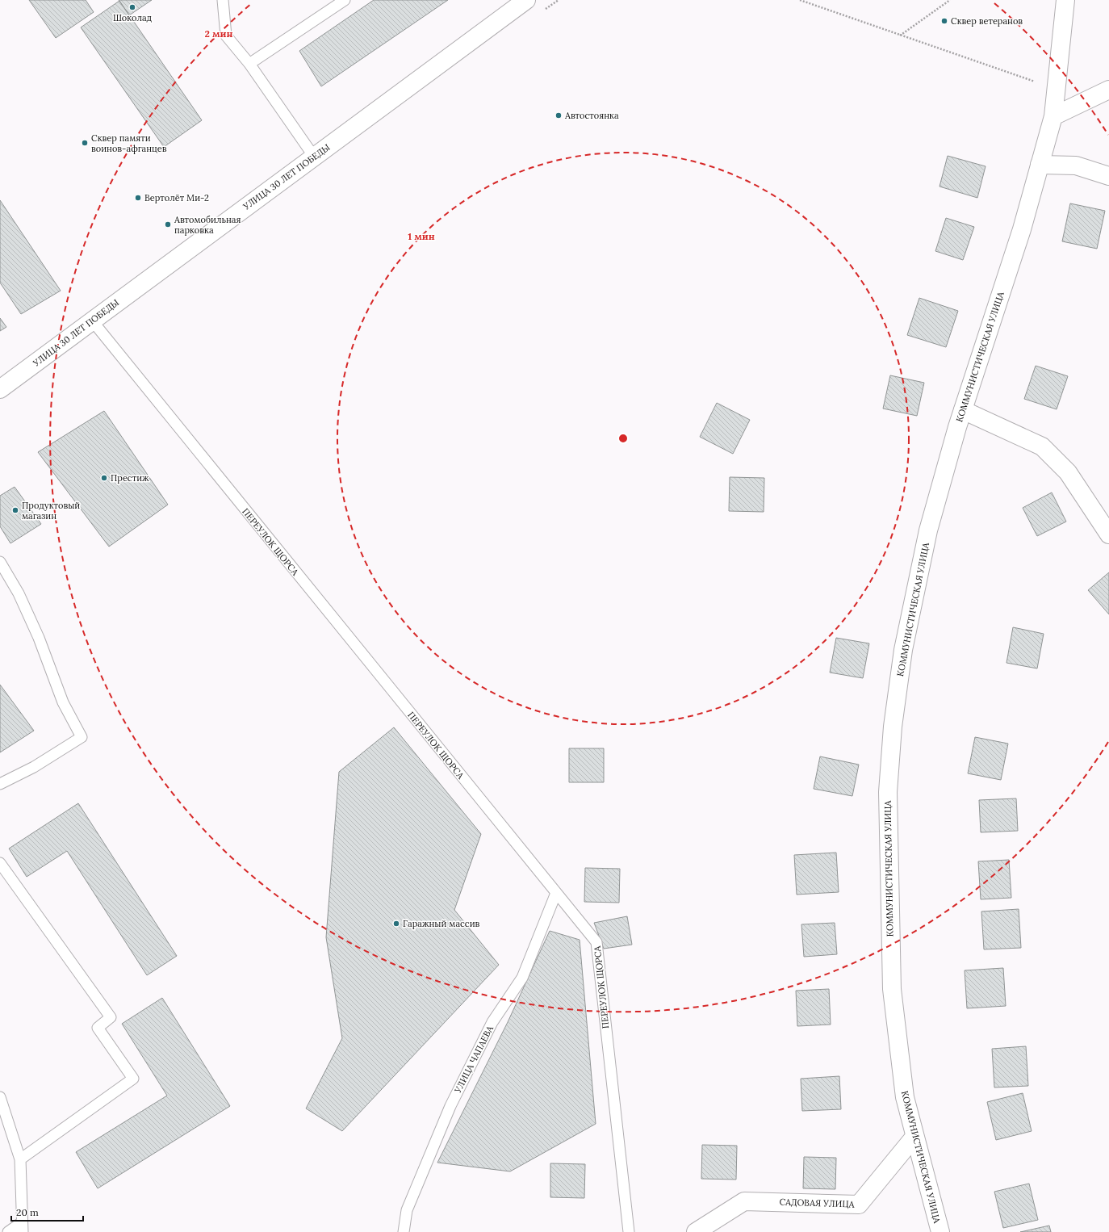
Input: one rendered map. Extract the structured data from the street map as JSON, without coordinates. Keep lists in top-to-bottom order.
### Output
{
  "streets": {
    "street": ["УЛИЦА 30 ЛЕТ ПОБЕДЫ", "КОММУНИСТИЧЕСКАЯ УЛИЦА", "САДОВАЯ УЛИЦА"],
    "lane": ["ПЕРЕУЛОК ЩОРСА", "УЛИЦА ЧАПАЕВА"]
  },
  "crossings": [
    ["УЛИЦА 30 ЛЕТ ПОБЕДЫ", "ПЕРЕУЛОК ЩОРСА"],
    ["КОММУНИСТИЧЕСКАЯ УЛИЦА", "САДОВАЯ УЛИЦА"],
    ["ПЕРЕУЛОК ЩОРСА", "УЛИЦА ЧАПАЕВА"]
  ],
  "places": [
    "Шоколад",
    "Сквер ветеранов",
    "Автостоянка",
    "Сквер памяти воинов-афганцев",
    "Вертолёт Ми-2",
    "Автомобильная парковка",
    "Престиж",
    "Продуктовый магазин",
    "Гаражный массив"
  ],
  "scale_bar": "20 m",
  "rings": ["2 мин", "1 мин"]
}
